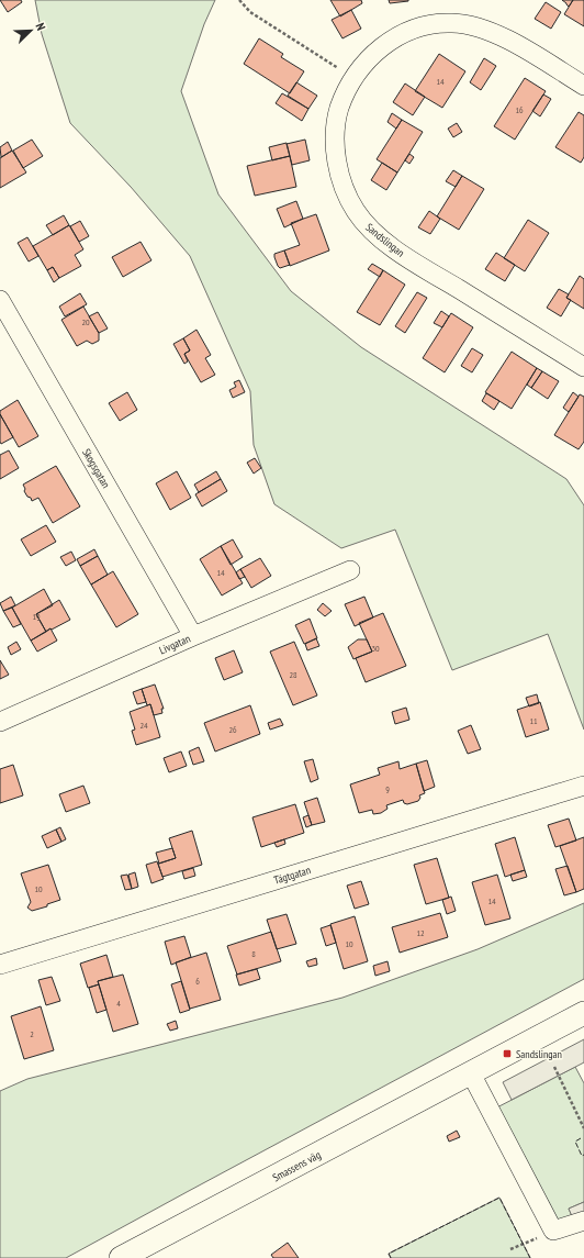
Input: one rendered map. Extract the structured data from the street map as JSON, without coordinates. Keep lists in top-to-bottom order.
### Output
{
  "streets": {
    "street": [
      "Sandslingan",
      "Skogsgatan",
      "Livgatan",
      "Tägtgatan",
      "Smassens väg"
    ]
  },
  "crossings": [
    ["Skogsgatan", "Livgatan"]
  ],
  "places": {
    "transit": ["Sandslingan"]
  },
  "house_numbers": [
    "14",
    "16",
    "20",
    "14",
    "19",
    "30",
    "28",
    "11",
    "24",
    "26",
    "9",
    "10",
    "14",
    "12",
    "10",
    "8",
    "6",
    "4",
    "2"
  ],
  "north": "top right"
}
